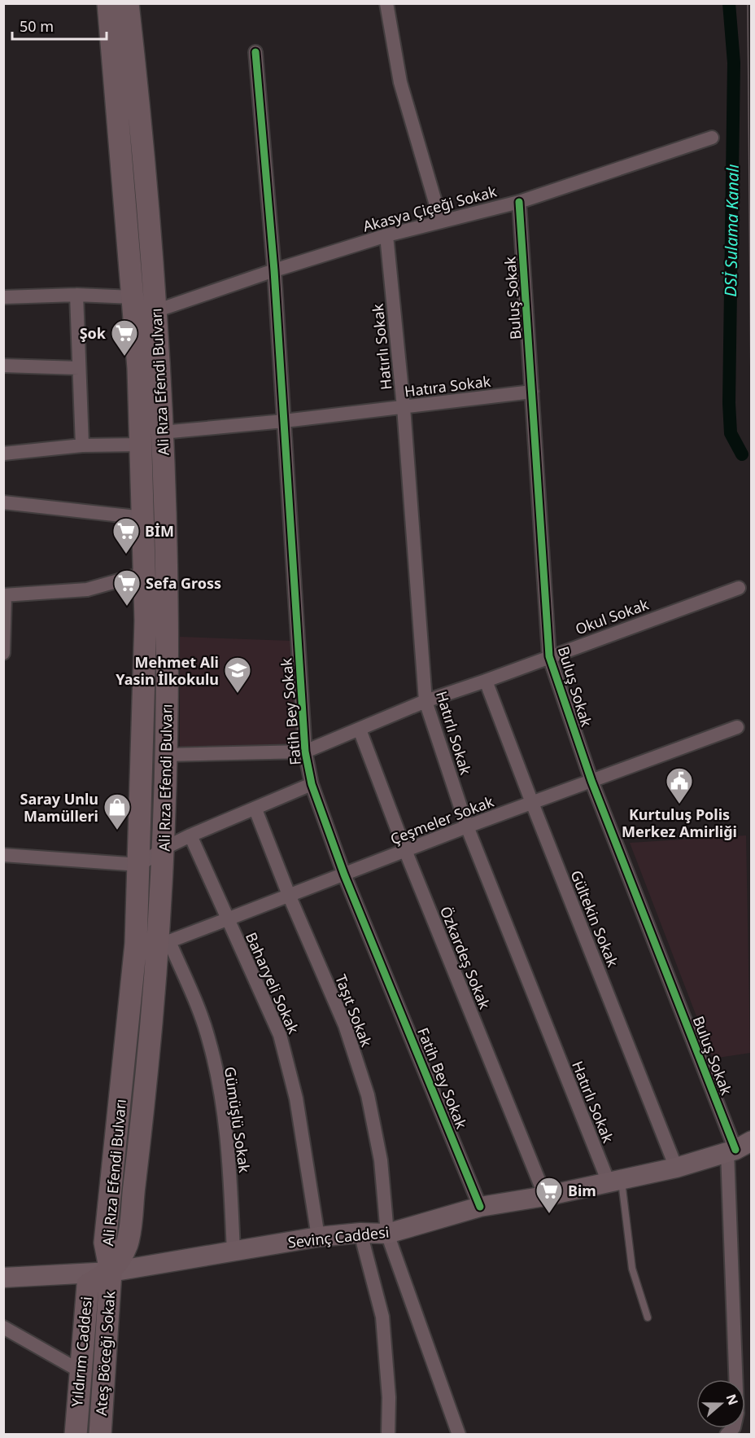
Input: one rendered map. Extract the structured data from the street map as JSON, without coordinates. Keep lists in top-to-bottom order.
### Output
{
  "streets": {
    "main road": [
      "Ali Rıza Efendi Bulvarı",
      "Sevinç Caddesi",
      "Yıldırım Caddesi",
      "Ateş Böceği Sokak"
    ],
    "street": [
      "Akasya Çiçeği Sokak",
      "Buluş Sokak",
      "Hatırlı Sokak",
      "Hatıra Sokak",
      "Okul Sokak",
      "Fatih Bey Sokak",
      "Çeşmeler Sokak",
      "Gültekin Sokak",
      "Özkardeş Sokak",
      "Baharyeli Sokak",
      "Taşıt Sokak",
      "Gümüşlü Sokak"
    ]
  },
  "crossings": [
    ["Akasya Çiçeği Sokak", "Buluş Sokak"],
    ["Akasya Çiçeği Sokak", "Hatırlı Sokak"],
    ["Akasya Çiçeği Sokak", "Ali Rıza Efendi Bulvarı"],
    ["Akasya Çiçeği Sokak", "Fatih Bey Sokak"],
    ["Buluş Sokak", "Hatıra Sokak"],
    ["Buluş Sokak", "Okul Sokak"],
    ["Buluş Sokak", "Çeşmeler Sokak"],
    ["Buluş Sokak", "Sevinç Caddesi"],
    ["Hatırlı Sokak", "Hatıra Sokak"],
    ["Hatırlı Sokak", "Okul Sokak"],
    ["Hatırlı Sokak", "Çeşmeler Sokak"],
    ["Hatırlı Sokak", "Sevinç Caddesi"],
    ["Ali Rıza Efendi Bulvarı", "Hatıra Sokak"],
    ["Ali Rıza Efendi Bulvarı", "Okul Sokak"],
    ["Ali Rıza Efendi Bulvarı", "Çeşmeler Sokak"],
    ["Ali Rıza Efendi Bulvarı", "Gümüşlü Sokak"],
    ["Ali Rıza Efendi Bulvarı", "Sevinç Caddesi"],
    ["Ali Rıza Efendi Bulvarı", "Yıldırım Caddesi"],
    ["Ali Rıza Efendi Bulvarı", "Ateş Böceği Sokak"],
    ["Hatıra Sokak", "Fatih Bey Sokak"],
    ["Okul Sokak", "Fatih Bey Sokak"],
    ["Okul Sokak", "Gültekin Sokak"],
    ["Okul Sokak", "Özkardeş Sokak"],
    ["Fatih Bey Sokak", "Çeşmeler Sokak"],
    ["Fatih Bey Sokak", "Sevinç Caddesi"],
    ["Çeşmeler Sokak", "Gültekin Sokak"],
    ["Çeşmeler Sokak", "Özkardeş Sokak"],
    ["Çeşmeler Sokak", "Baharyeli Sokak"],
    ["Çeşmeler Sokak", "Taşıt Sokak"],
    ["Çeşmeler Sokak", "Gümüşlü Sokak"],
    ["Gültekin Sokak", "Sevinç Caddesi"],
    ["Özkardeş Sokak", "Sevinç Caddesi"],
    ["Baharyeli Sokak", "Sevinç Caddesi"],
    ["Taşıt Sokak", "Sevinç Caddesi"],
    ["Gümüşlü Sokak", "Sevinç Caddesi"],
    ["Sevinç Caddesi", "Yıldırım Caddesi"],
    ["Sevinç Caddesi", "Ateş Böceği Sokak"],
    ["Yıldırım Caddesi", "Ateş Böceği Sokak"]
  ],
  "water": ["DSİ Sulama Kanalı"],
  "places": {
    "supermarket": [
      "Şok",
      "BİM",
      "Sefa Gross",
      "Bim"
    ],
    "school or university": ["Mehmet Ali Yasin İlkokulu"],
    "public building": ["Kurtuluş Polis Merkez Amirliği"],
    "shop": ["Saray Unlu Mamülleri"]
  },
  "scale_bar": "50 m",
  "north": "right"
}
